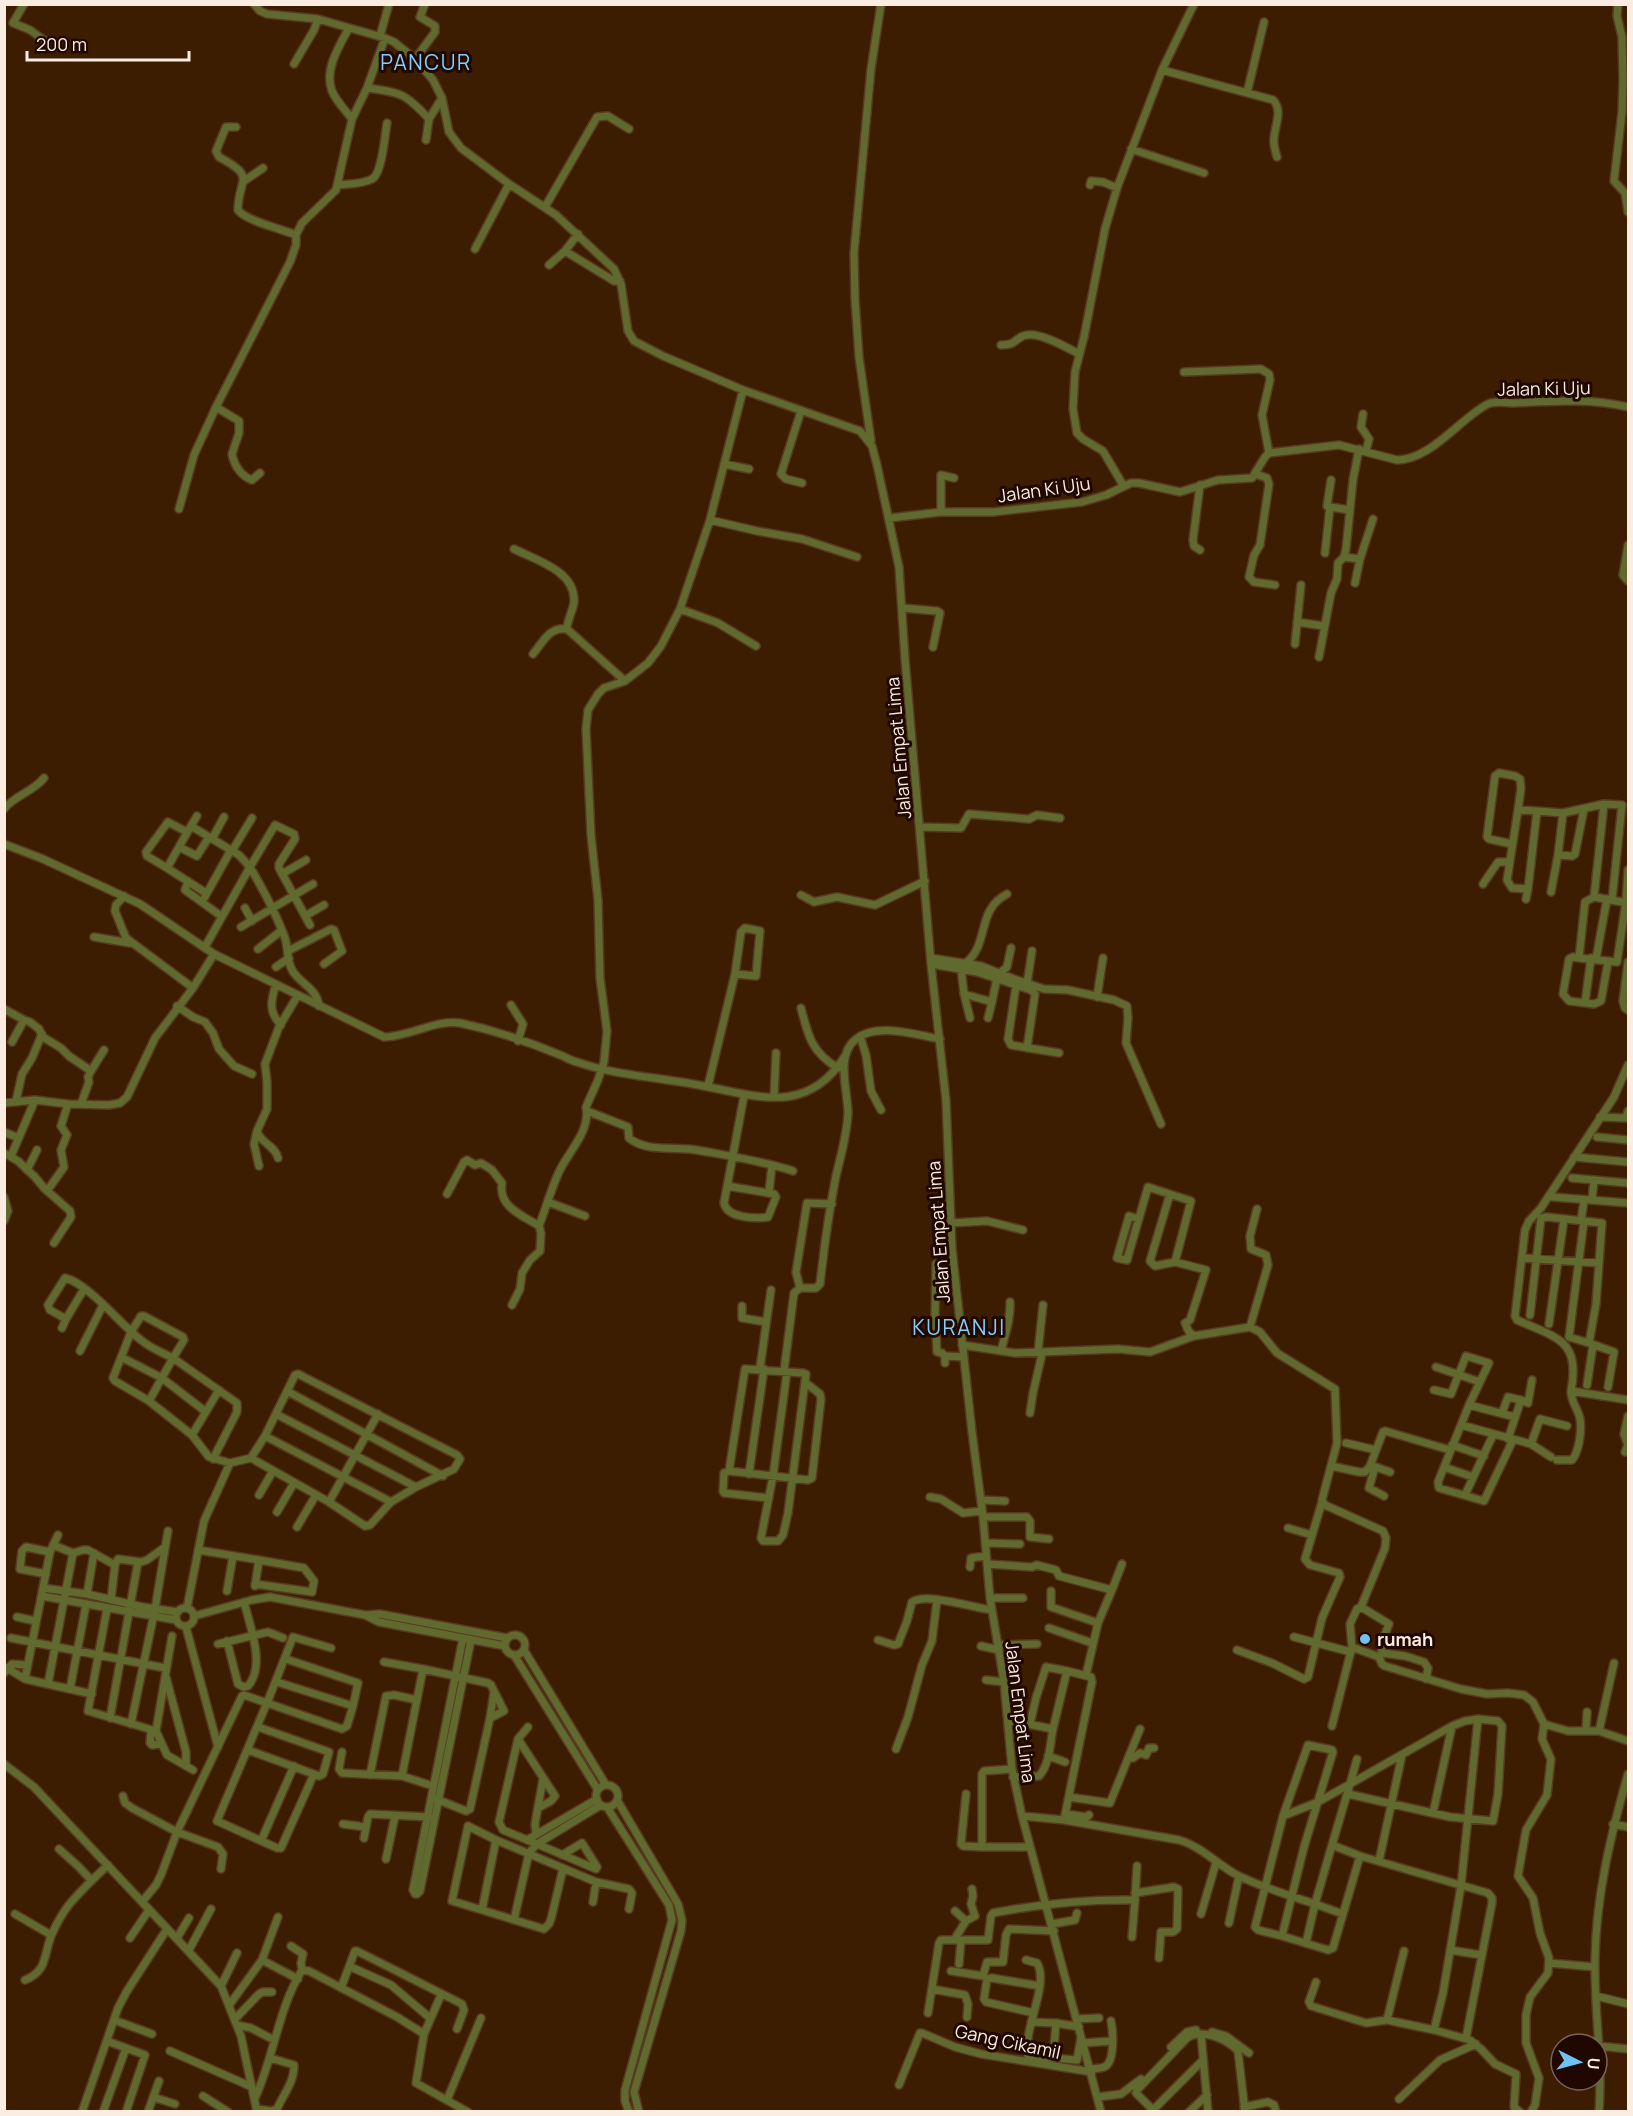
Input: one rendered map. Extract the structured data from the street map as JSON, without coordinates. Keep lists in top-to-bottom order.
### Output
{
  "streets": {
    "street": ["Jalan Ki Uju", "Jalan Empat Lima", "Gang Cikamil"]
  },
  "crossings": [
    ["Jalan Ki Uju", "Jalan Empat Lima"],
    ["Jalan Empat Lima", "Gang Cikamil"]
  ],
  "districts": ["PANCUR", "KURANJI"],
  "places": ["rumah"],
  "scale_bar": "200 m",
  "north": "right"
}
